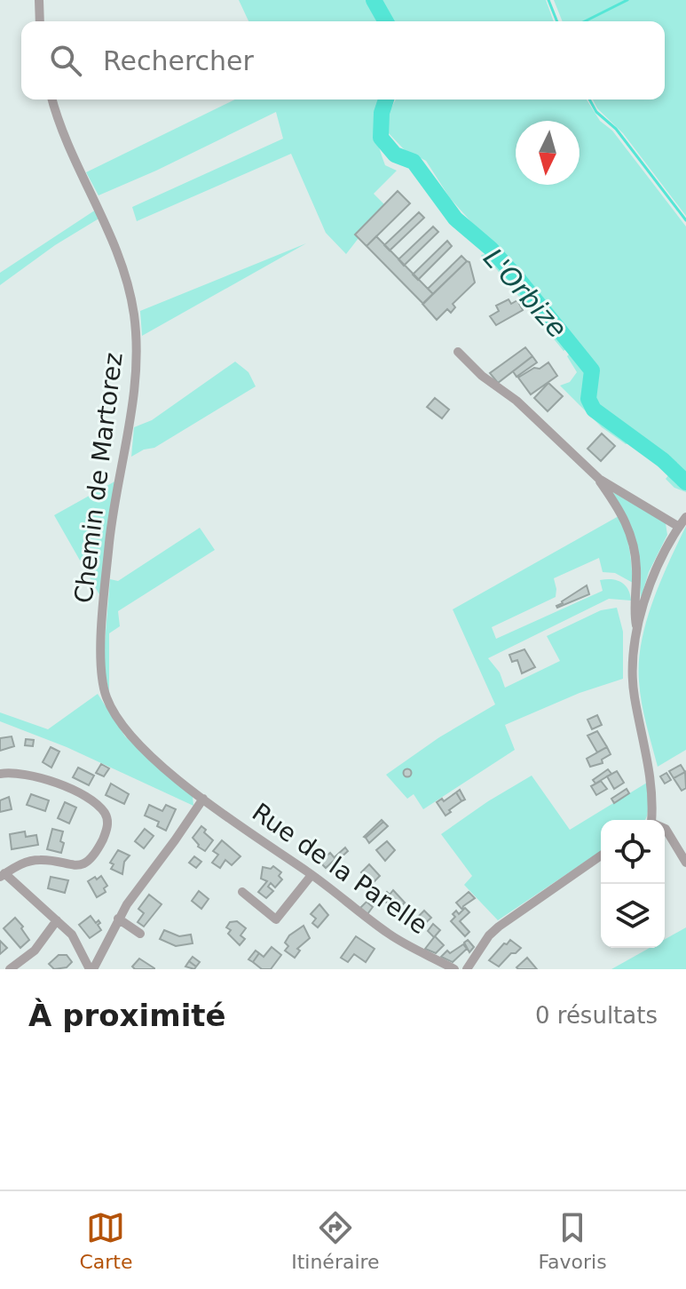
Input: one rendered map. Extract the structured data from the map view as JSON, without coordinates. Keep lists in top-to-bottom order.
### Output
{
  "streets": {
    "street": ["Chemin de Martorez", "Rue de la Parelle"]
  },
  "crossings": [
    ["Chemin de Martorez", "Rue de la Parelle"]
  ],
  "water": ["L'Orbize"],
  "north": "bottom",
  "page": {
    "search": "Rechercher",
    "heading": ["À proximité", "0 résultats"],
    "nav": ["Carte", "Itinéraire", "Favoris"]
  }
}
